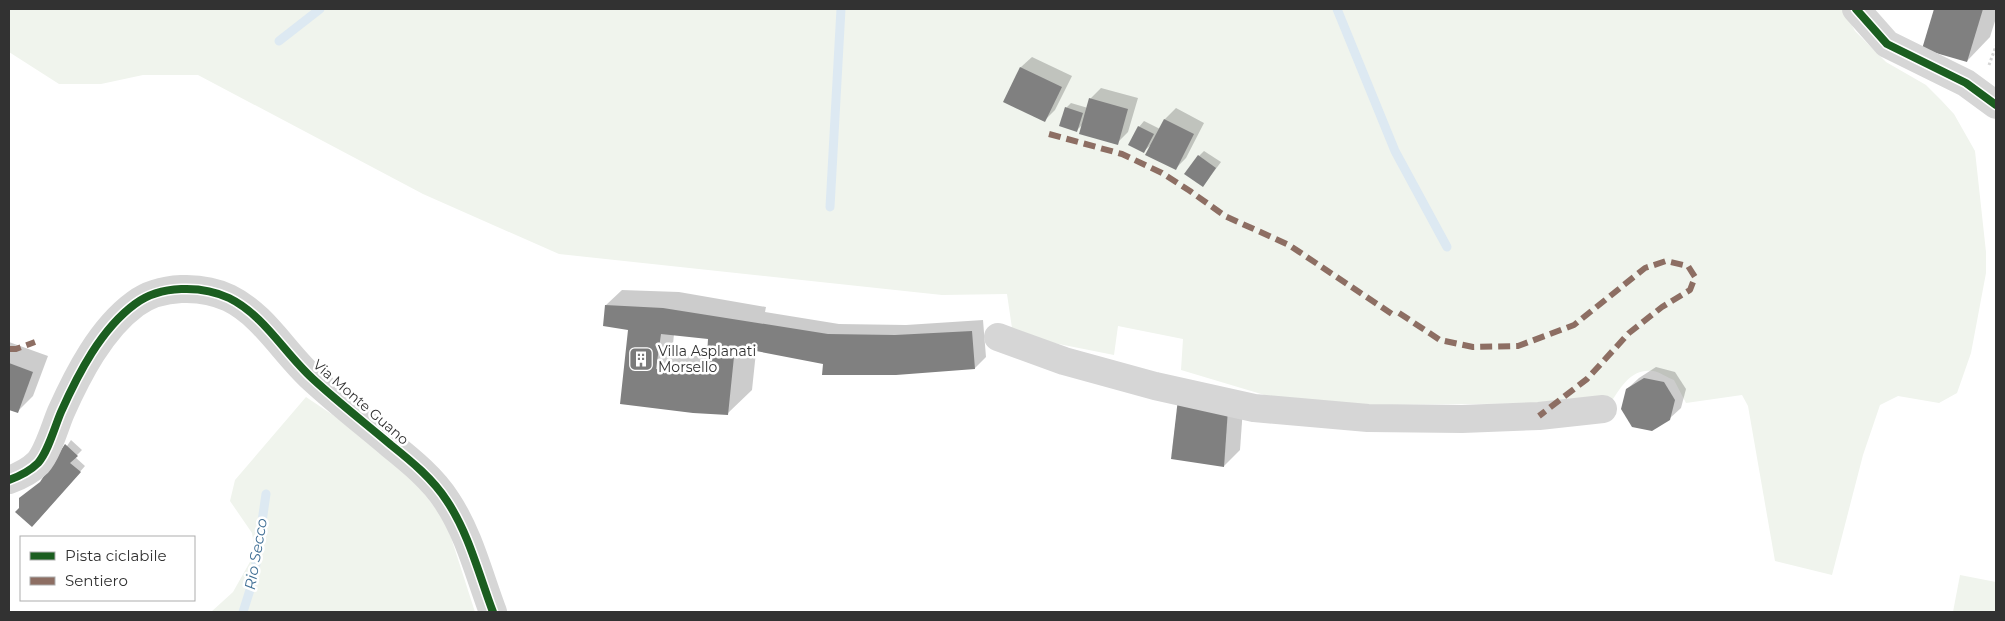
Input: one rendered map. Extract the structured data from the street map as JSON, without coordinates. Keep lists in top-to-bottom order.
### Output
{
  "streets": {
    "street": ["Via Monte Guano"]
  },
  "water": ["Rio Secco"],
  "places": {
    "building": ["Villa Asplanati Morsello"]
  },
  "legend": ["Pista ciclabile", "Sentiero"]
}
